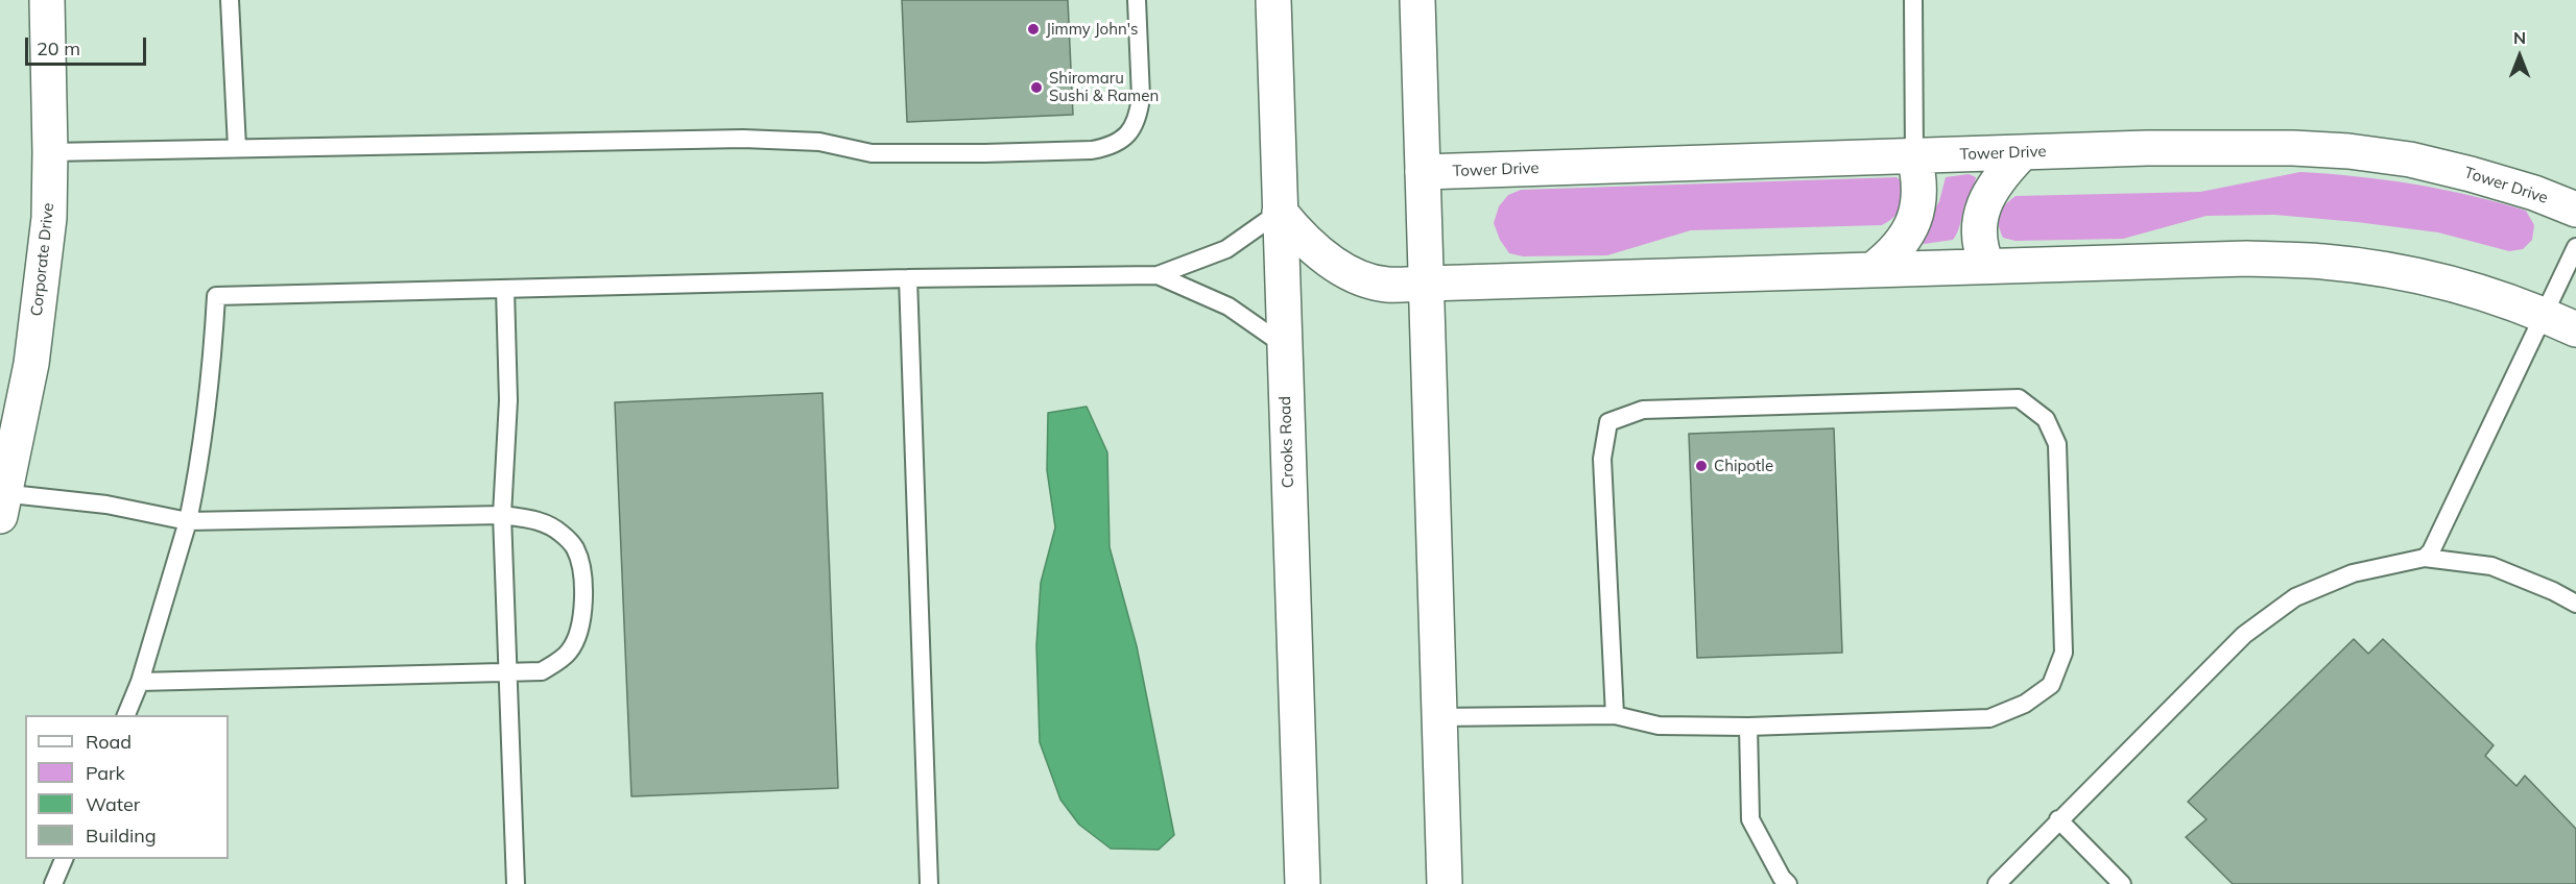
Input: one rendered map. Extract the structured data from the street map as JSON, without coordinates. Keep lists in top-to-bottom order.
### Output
{
  "streets": {
    "street": ["Tower Drive", "Corporate Drive", "Crooks Road"]
  },
  "places": ["Jimmy John's", "Shiromaru Sushi & Ramen", "Chipotle"],
  "legend": [
    "Road",
    "Park",
    "Water",
    "Building"
  ],
  "scale_bar": "20 m",
  "north": "top"
}
